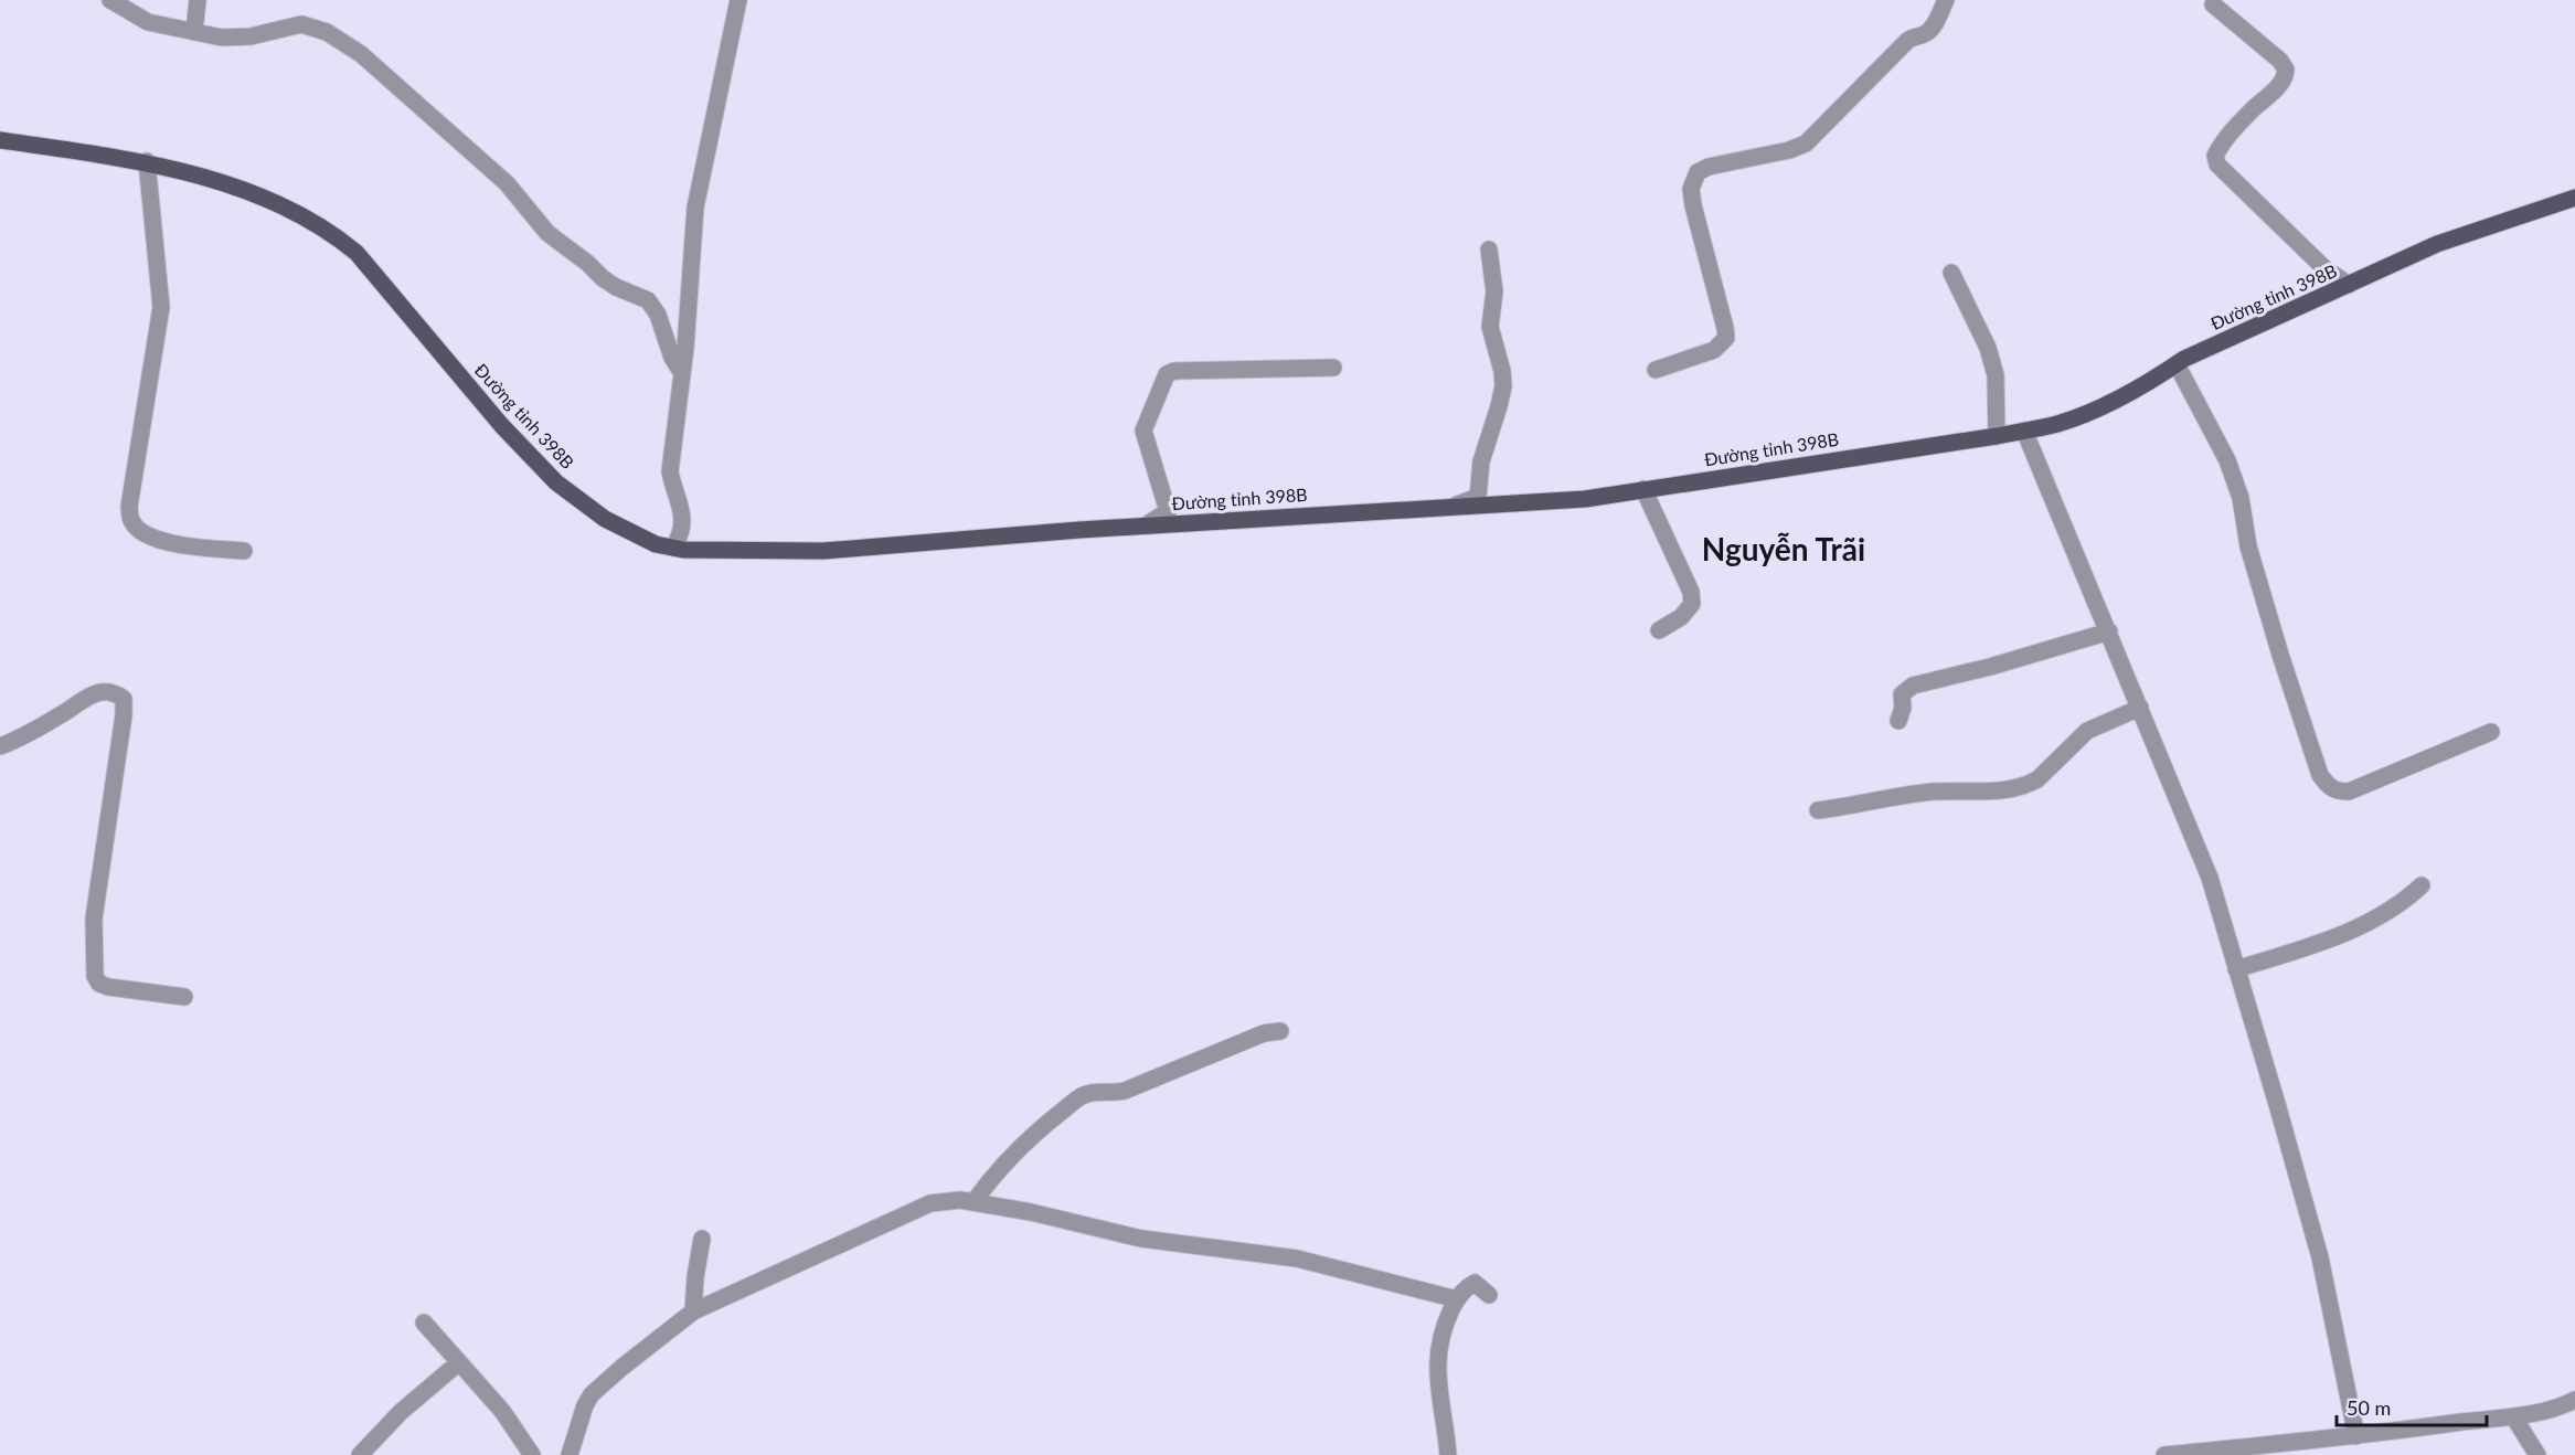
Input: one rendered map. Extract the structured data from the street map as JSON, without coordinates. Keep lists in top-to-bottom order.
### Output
{
  "streets": {
    "main road": ["Đường tỉnh 398B"]
  },
  "districts": ["Nguyễn Trãi"],
  "scale_bar": "50 m"
}
